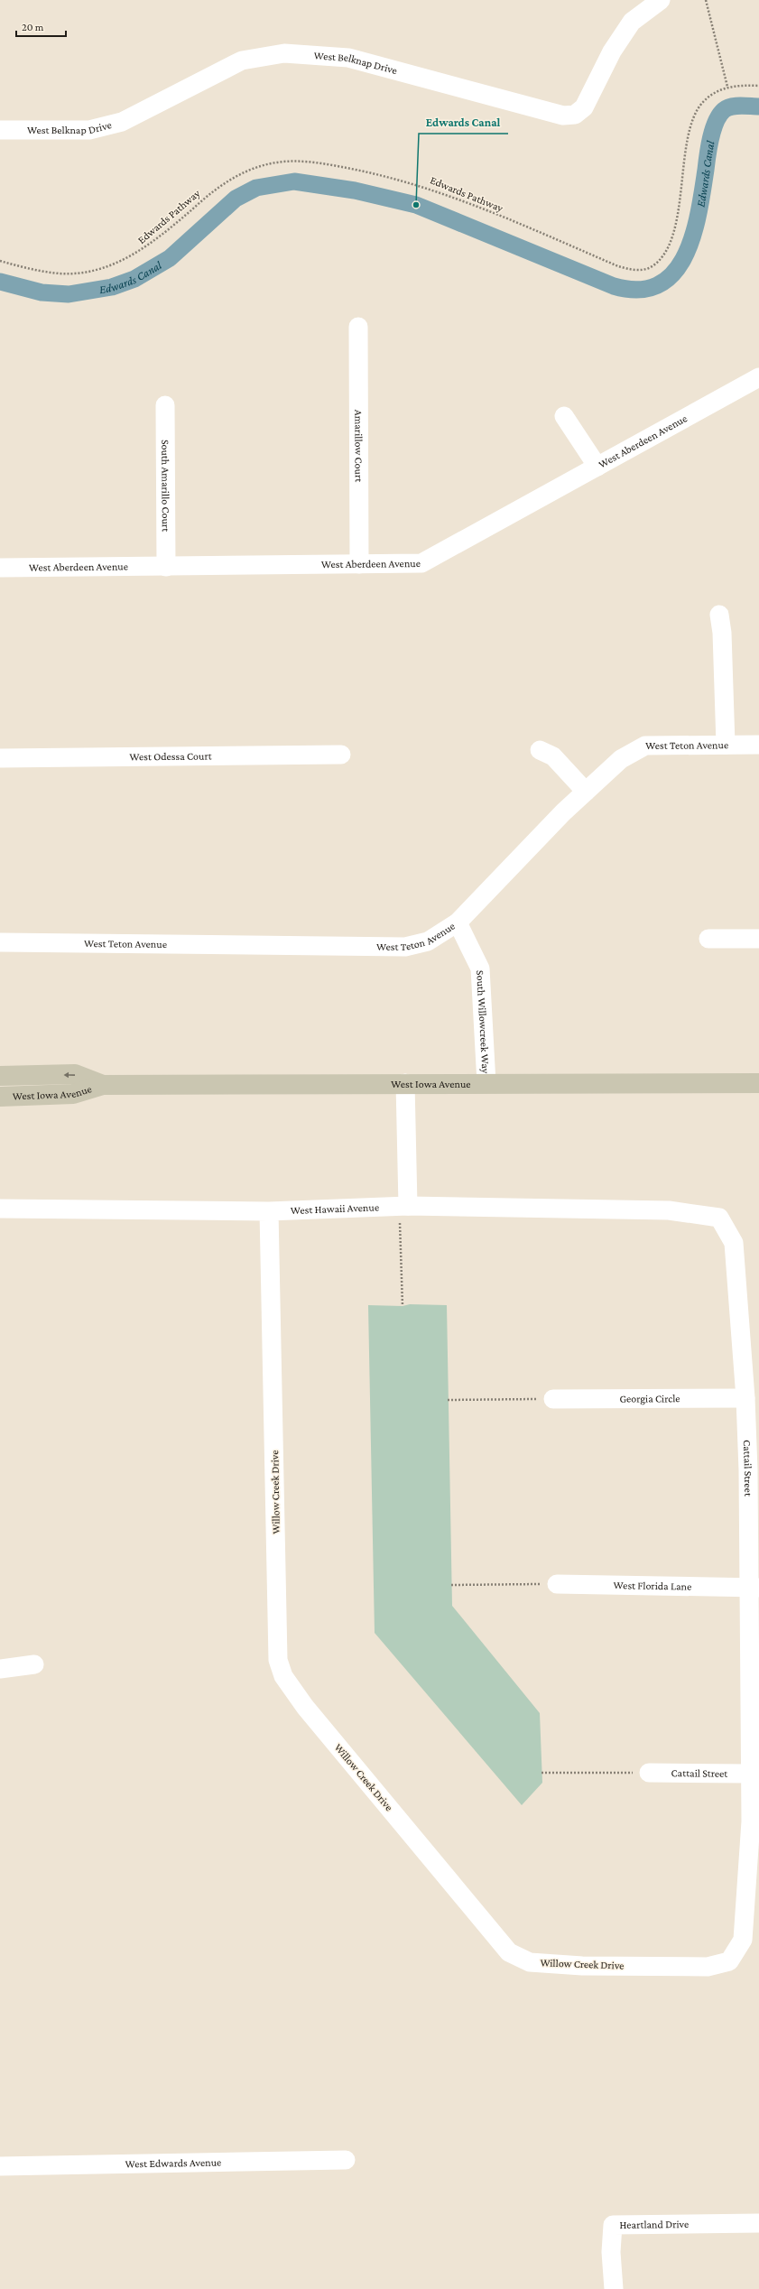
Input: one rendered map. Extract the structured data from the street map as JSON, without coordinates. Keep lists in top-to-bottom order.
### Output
{
  "streets": {
    "street": [
      "West Belknap Drive",
      "West Aberdeen Avenue",
      "Amarillow Court",
      "South Amarillo Court",
      "West Teton Avenue",
      "West Odessa Court",
      "South Willowcreek Way",
      "West Iowa Avenue",
      "West Hawaii Avenue",
      "Georgia Circle",
      "Cattail Street",
      "Willow Creek Drive",
      "West Florida Lane",
      "West Edwards Avenue",
      "Heartland Drive"
    ],
    "path": ["Edwards Pathway"]
  },
  "crossings": [
    ["West Aberdeen Avenue", "Amarillow Court"],
    ["West Aberdeen Avenue", "South Amarillo Court"],
    ["West Teton Avenue", "South Willowcreek Way"],
    ["South Willowcreek Way", "West Iowa Avenue"],
    ["West Hawaii Avenue", "Cattail Street"],
    ["West Hawaii Avenue", "Willow Creek Drive"],
    ["Georgia Circle", "Cattail Street"],
    ["Cattail Street", "Willow Creek Drive"],
    ["Cattail Street", "West Florida Lane"]
  ],
  "water": ["Edwards Canal"],
  "places": ["Edwards Canal"],
  "scale_bar": "20 m"
}
